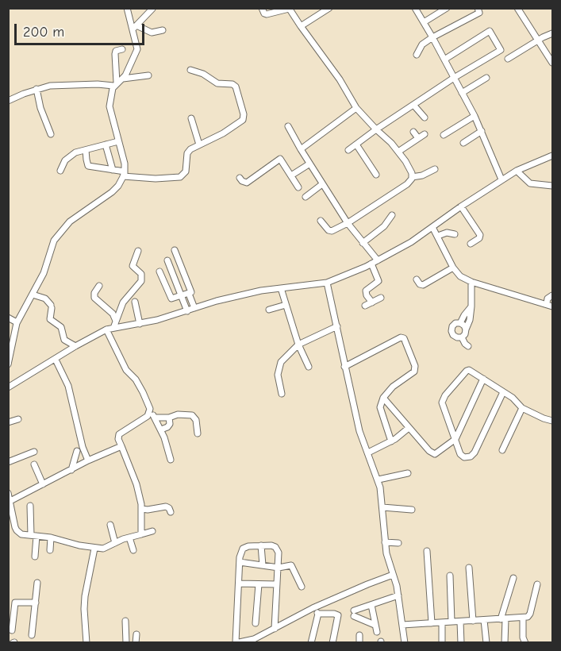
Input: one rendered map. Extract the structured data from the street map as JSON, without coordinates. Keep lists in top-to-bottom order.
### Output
{
  "scale_bar": "200 m"
}
